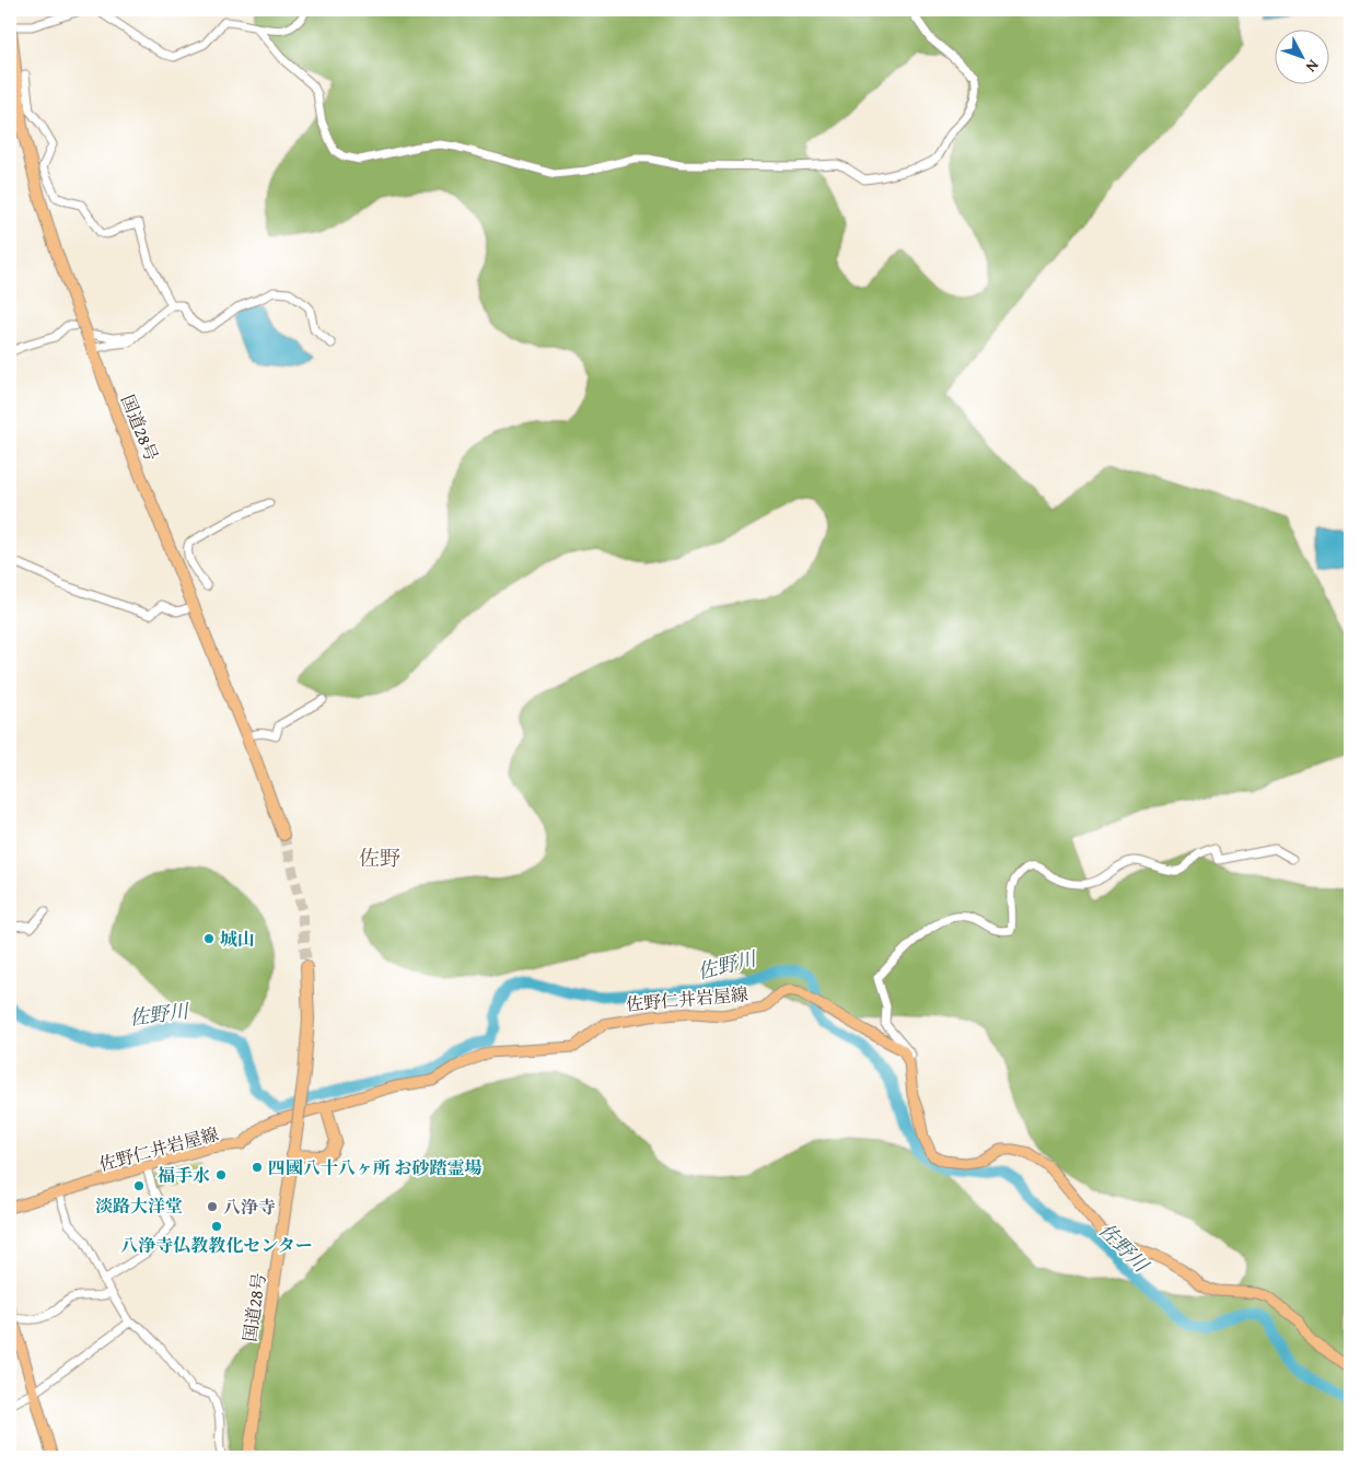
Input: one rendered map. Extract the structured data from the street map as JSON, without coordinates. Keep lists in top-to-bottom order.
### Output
{
  "streets": {
    "highway": ["国道28号"],
    "main road": ["佐野仁井岩屋線"]
  },
  "districts": ["佐野"],
  "water": ["佐野川"],
  "places": [
    "城山",
    "四國八十八ヶ所 お砂踏霊場",
    "福手水",
    "淡路大洋堂",
    "八浄寺",
    "八浄寺仏教教化センター"
  ],
  "north": "bottom right"
}
